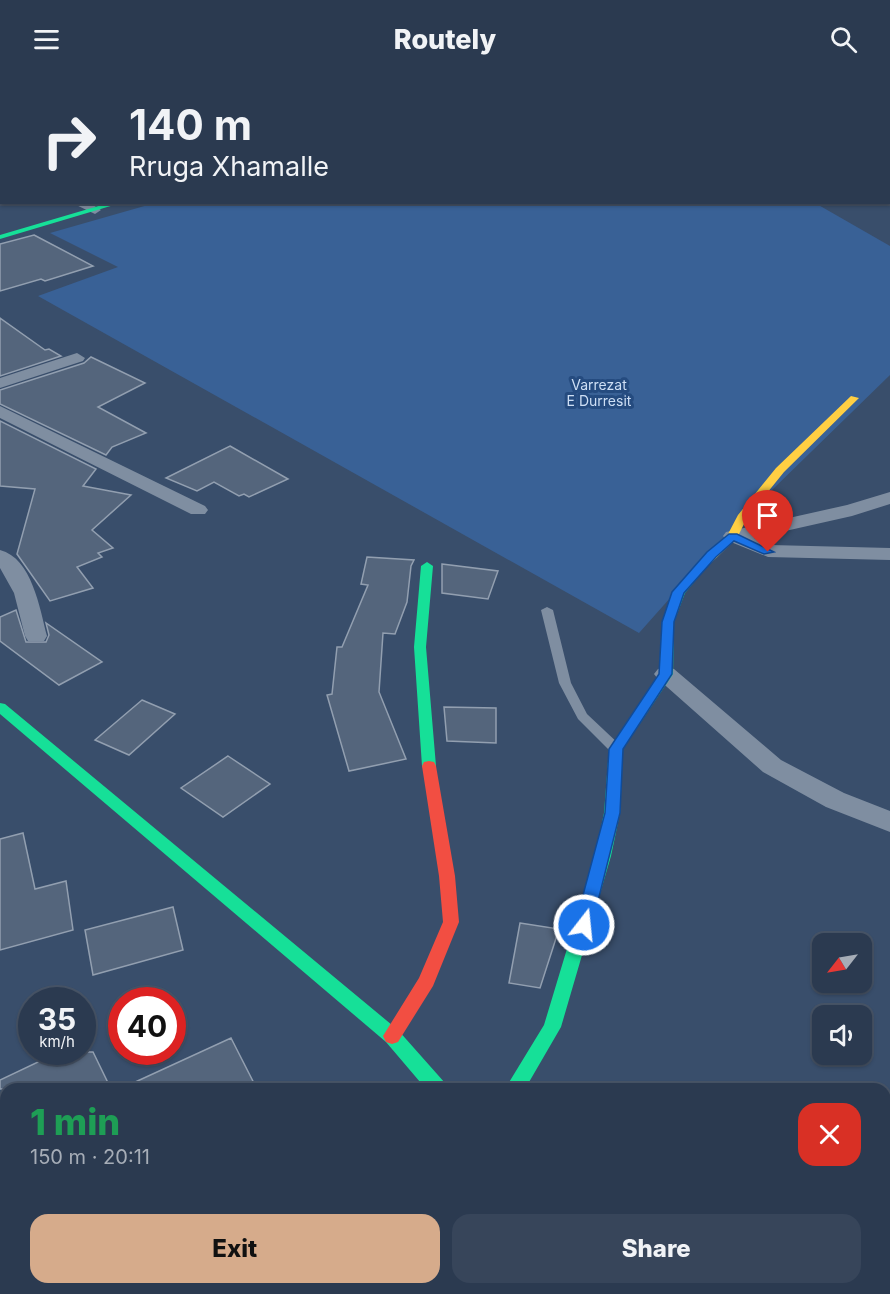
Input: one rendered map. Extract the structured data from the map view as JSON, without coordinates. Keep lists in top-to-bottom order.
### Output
{
  "parks": ["Varrezat E Durresit"],
  "north": "bottom left",
  "page": {
    "header": "Routely",
    "turn": ["140 m", "Rruga Xhamalle"],
    "speed": "35 km/h",
    "limit": "40",
    "heading": ["1 min", "150 m · 20:11"],
    "buttons": ["Exit", "Share"]
  }
}
